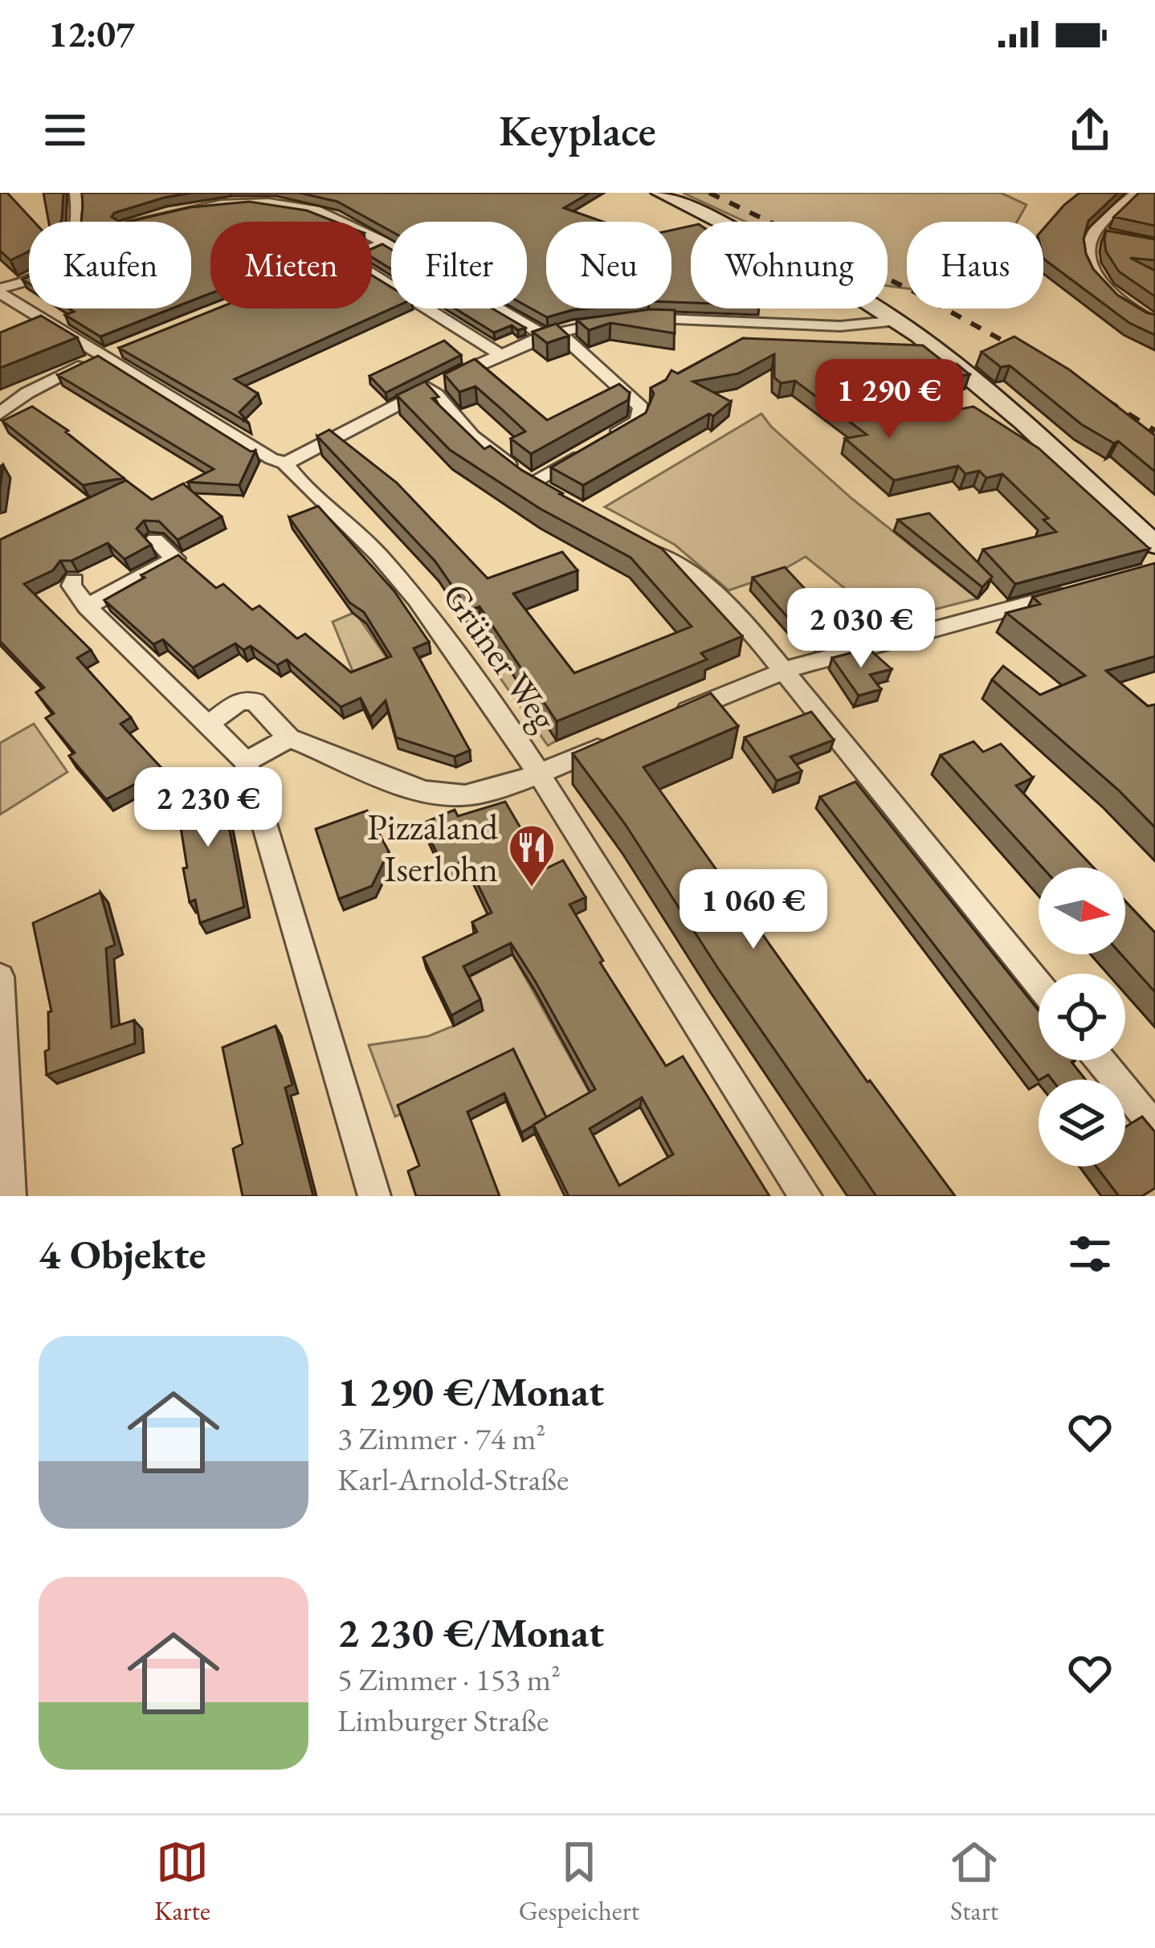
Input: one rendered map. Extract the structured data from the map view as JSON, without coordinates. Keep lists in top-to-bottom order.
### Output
{
  "streets": {
    "street": ["Grüner Weg"]
  },
  "places": {
    "restaurant": ["Pizzaland Iserlohn"]
  },
  "north": "right",
  "page": {
    "status": "12:07",
    "header": "Keyplace",
    "chip": [
      "Kaufen",
      "Mieten",
      "Filter",
      "Neu",
      "Wohnung",
      "Haus"
    ],
    "price": [
      "1 290 €",
      "2 030 €",
      "2 230 €",
      "1 060 €"
    ],
    "heading": "4 Objekte",
    "list": [
      {
        "name": "1 290 €/Monat",
        "note": "3 Zimmer · 74 m² · Karl-Arnold-Straße"
      },
      {
        "name": "2 230 €/Monat",
        "note": "5 Zimmer · 153 m² · Limburger Straße"
      }
    ],
    "tabs": ["Karte", "Gespeichert", "Start"]
  }
}
